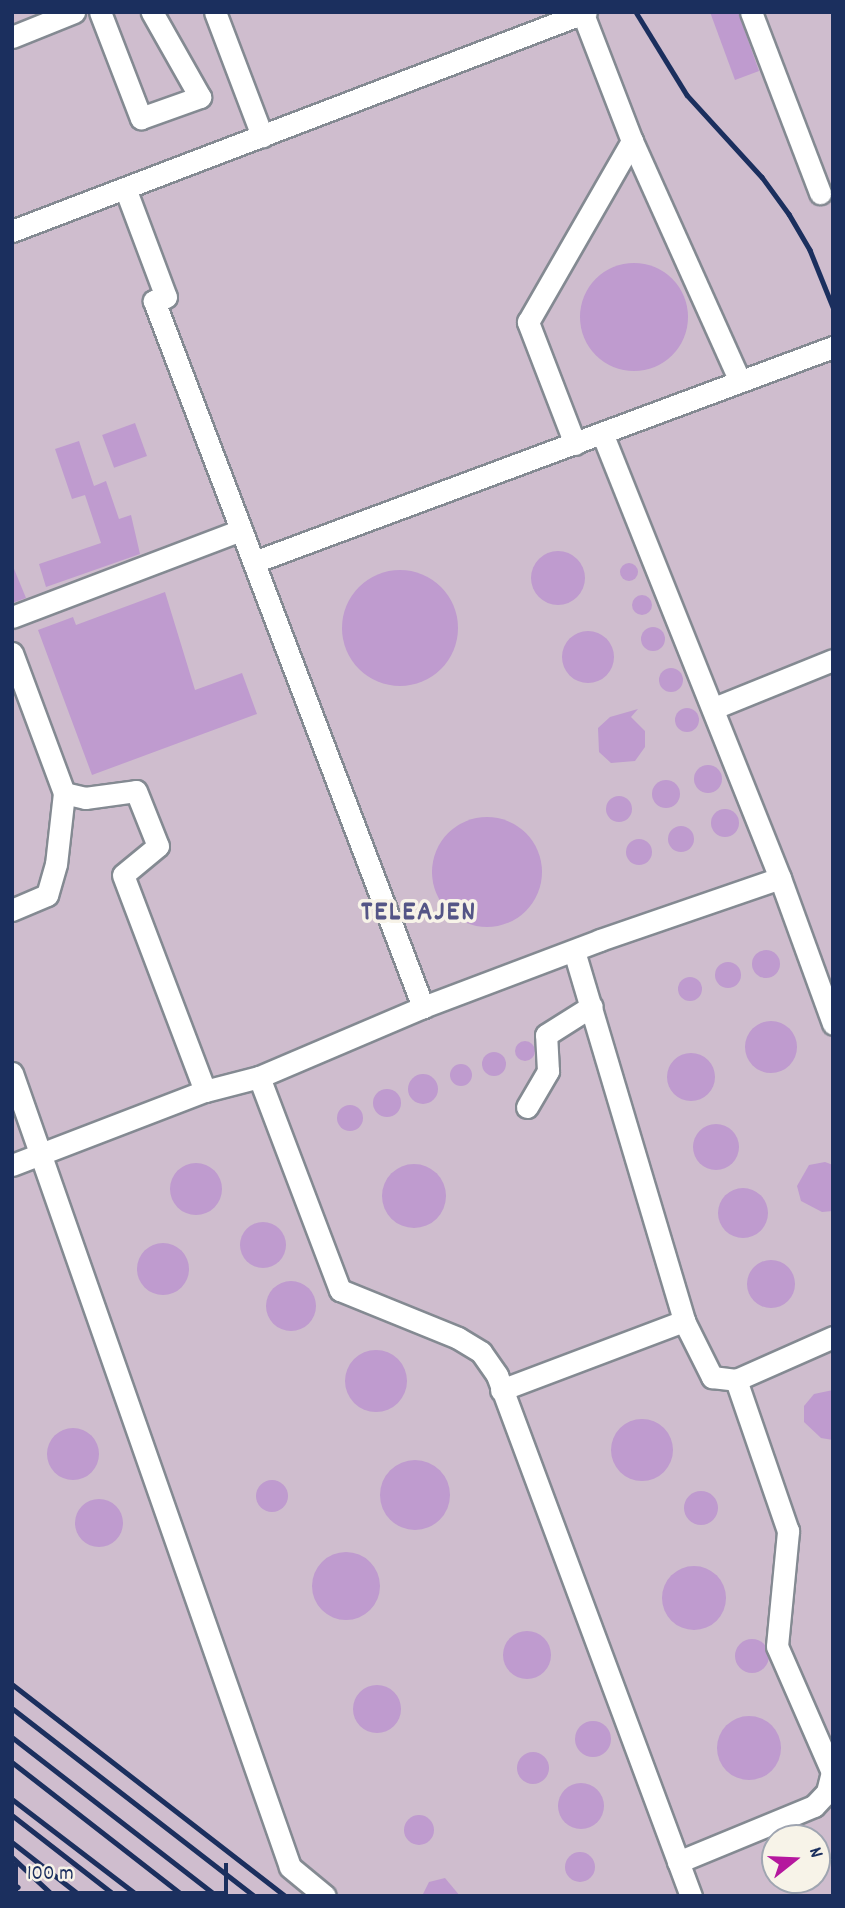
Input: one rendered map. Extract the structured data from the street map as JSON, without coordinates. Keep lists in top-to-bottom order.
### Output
{
  "districts": ["TELEAJEN"],
  "scale_bar": "100 m",
  "north": "right"
}
